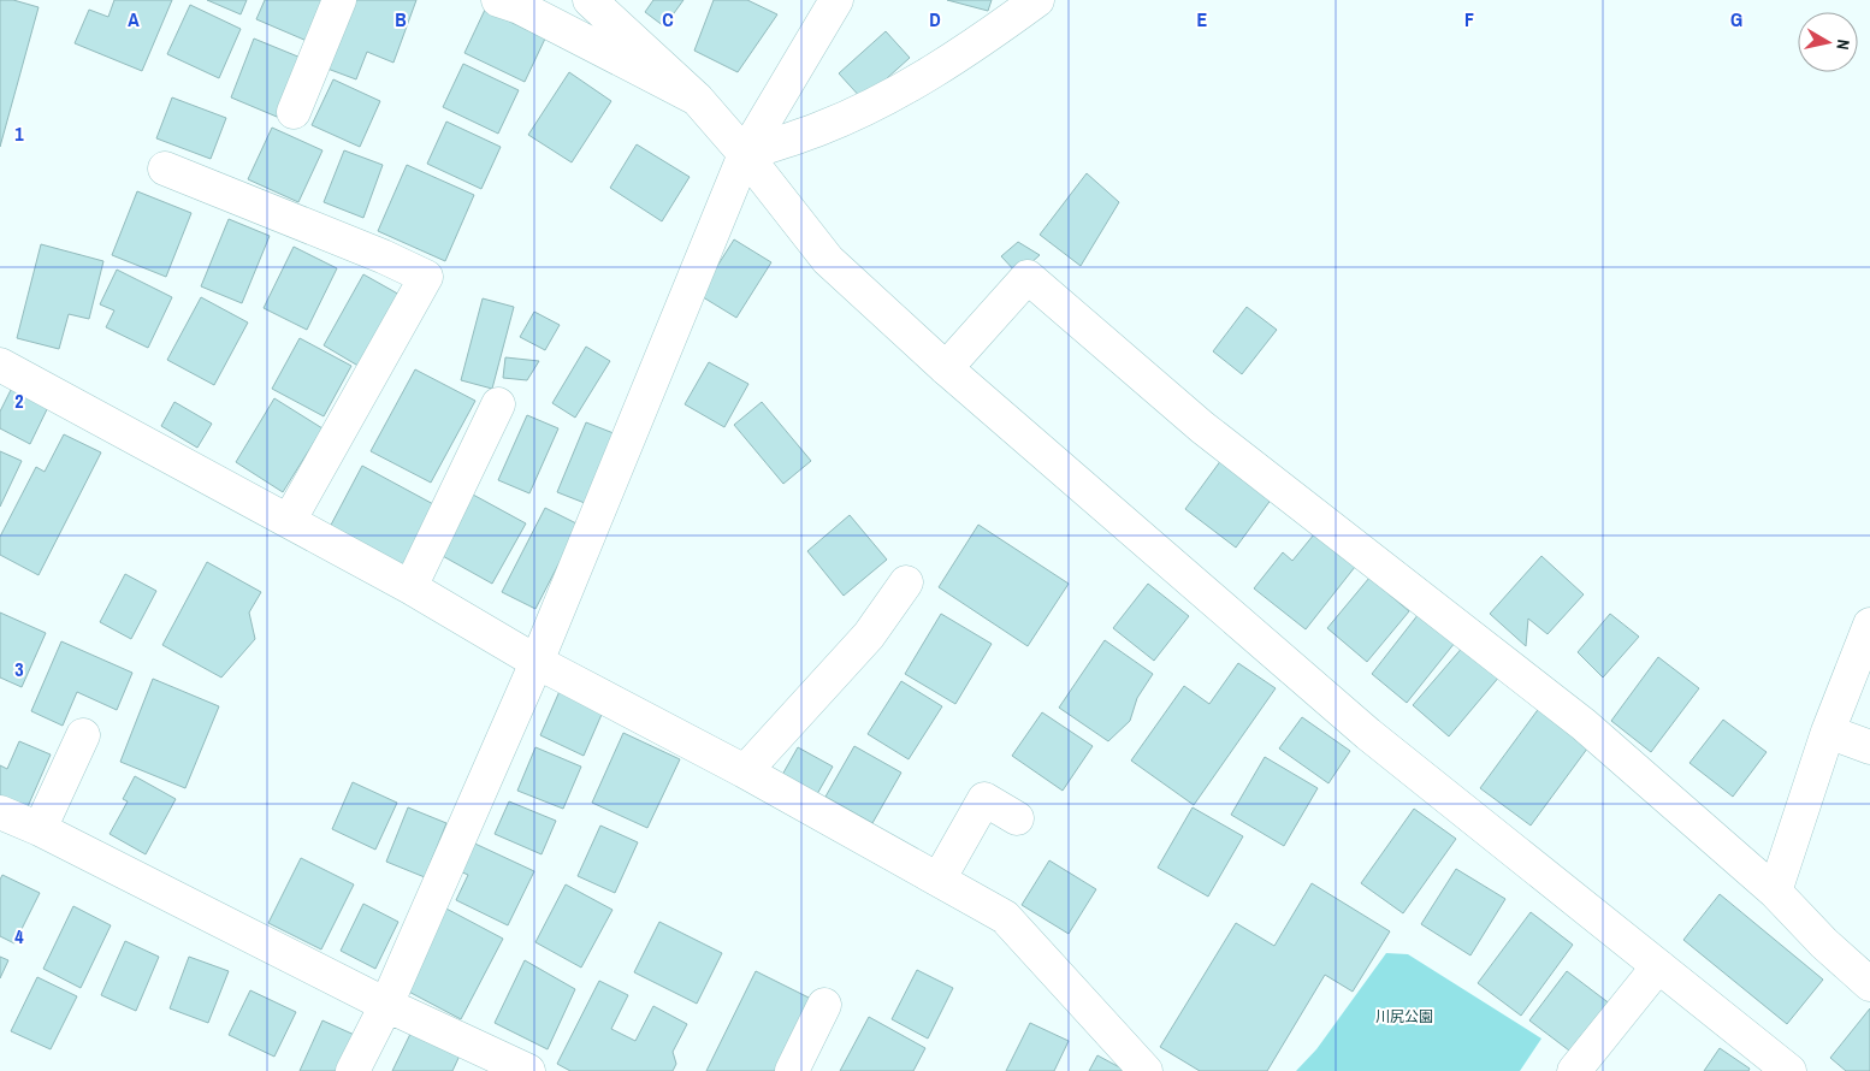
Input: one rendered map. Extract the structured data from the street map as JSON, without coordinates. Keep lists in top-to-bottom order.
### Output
{
  "parks": ["川尻公園"],
  "north": "right",
  "grid": {
    "columns": [
      "A",
      "B",
      "C",
      "D",
      "E",
      "F",
      "G"
    ],
    "rows": [
      "1",
      "2",
      "3",
      "4"
    ]
  }
}
